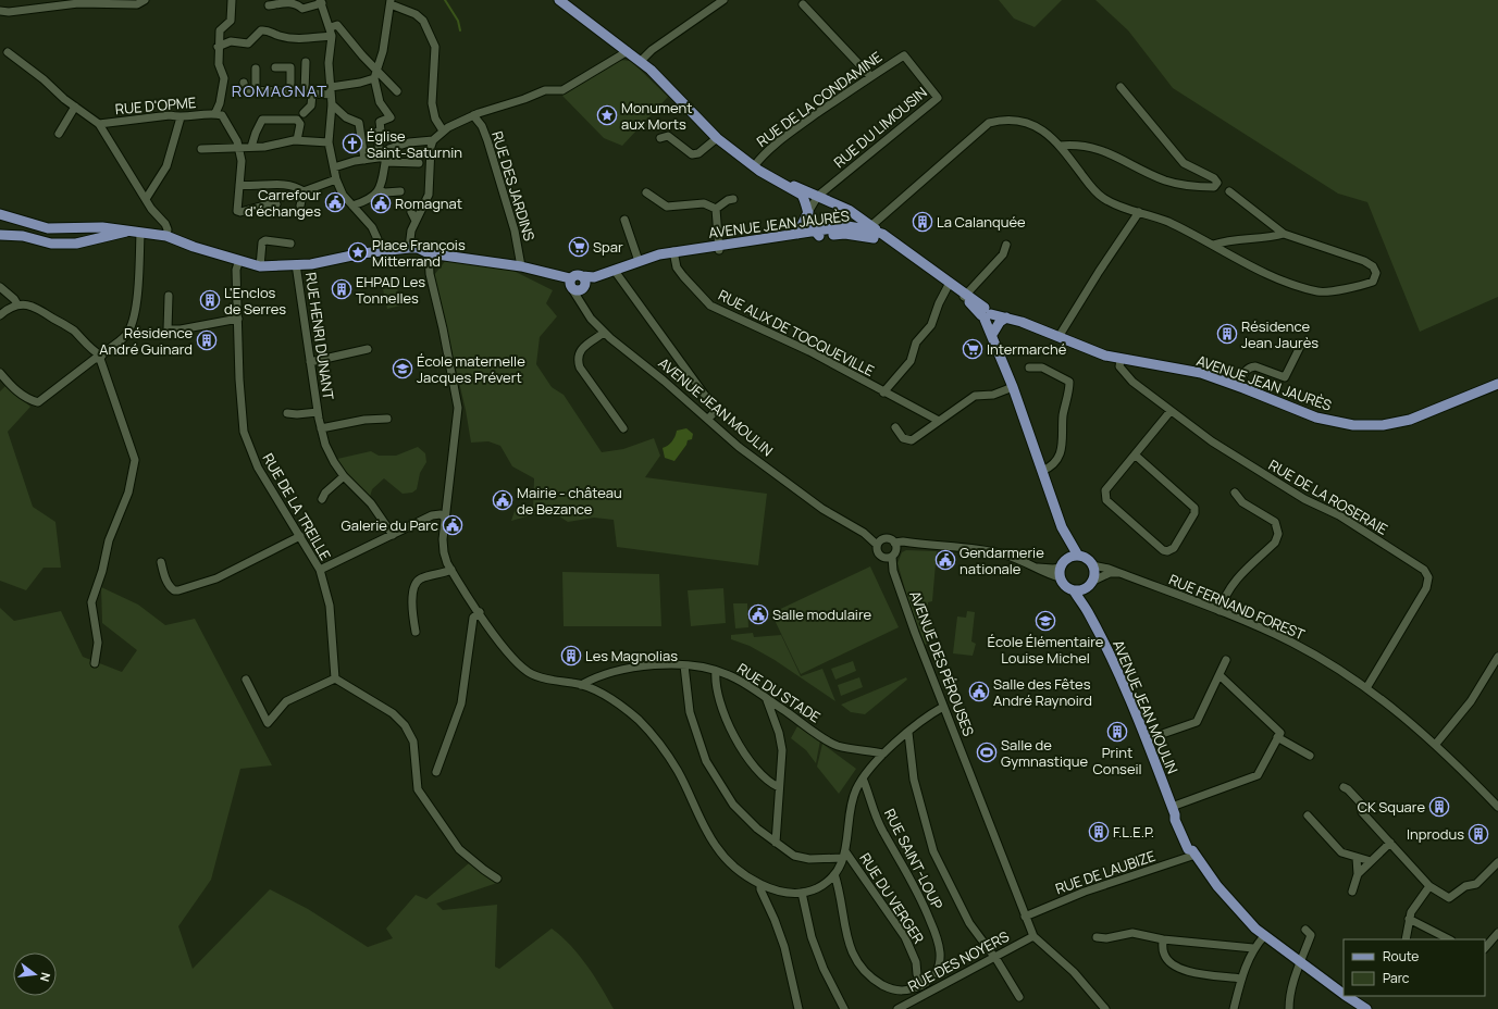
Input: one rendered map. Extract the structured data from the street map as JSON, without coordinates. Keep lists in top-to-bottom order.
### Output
{
  "streets": {
    "main road": ["AVENUE JEAN JAURÈS", "AVENUE JEAN MOULIN"],
    "street": [
      "RUE DE LA CONDAMINE",
      "RUE D'OPME",
      "RUE DU LIMOUSIN",
      "RUE DES JARDINS",
      "RUE ALIX DE TOCQUEVILLE",
      "RUE HENRI DUNANT",
      "RUE DE LA ROSERAIE",
      "RUE DE LA TREILLE",
      "RUE FERNAND FOREST",
      "AVENUE DES PÉROUSES",
      "RUE DU STADE",
      "RUE SAINT-LOUP",
      "RUE DE LAUBIZE",
      "RUE DU VERGER",
      "RUE DES NOYERS"
    ]
  },
  "crossings": [
    ["RUE DE LA CONDAMINE", "RUE DU LIMOUSIN"],
    ["RUE DES JARDINS", "AVENUE JEAN JAURÈS"],
    ["AVENUE JEAN JAURÈS", "RUE ALIX DE TOCQUEVILLE"],
    ["AVENUE JEAN JAURÈS", "AVENUE JEAN MOULIN"],
    ["AVENUE JEAN JAURÈS", "RUE DE LA ROSERAIE"],
    ["AVENUE JEAN MOULIN", "RUE FERNAND FOREST"],
    ["AVENUE JEAN MOULIN", "AVENUE DES PÉROUSES"],
    ["AVENUE JEAN MOULIN", "RUE DE LAUBIZE"],
    ["RUE DE LA ROSERAIE", "RUE FERNAND FOREST"],
    ["AVENUE DES PÉROUSES", "RUE DE LAUBIZE"],
    ["AVENUE DES PÉROUSES", "RUE DES NOYERS"]
  ],
  "districts": ["ROMAGNAT"],
  "places": {
    "place": ["Monument aux Morts", "Place François Mitterrand"],
    "church": ["Église Saint-Saturnin"],
    "public building": [
      "Carrefour d'échanges",
      "Romagnat",
      "Mairie - château de Bezance",
      "Galerie du Parc",
      "Gendarmerie nationale",
      "Salle modulaire",
      "Salle des Fêtes André Raynoird"
    ],
    "building": [
      "La Calanquée",
      "EHPAD Les Tonnelles",
      "L'Enclos de Serres",
      "Résidence Jean Jaurès",
      "Résidence André Guinard",
      "Les Magnolias",
      "Print Conseil",
      "CK Square",
      "F.L.E.P.",
      "Inprodus"
    ],
    "supermarket": ["Spar", "Intermarché"],
    "school or university": ["École maternelle Jacques Prévert", "École Élémentaire Louise Michel"],
    "sports": ["Salle de Gymnastique"]
  },
  "legend": ["Route", "Parc"],
  "north": "right"
}
